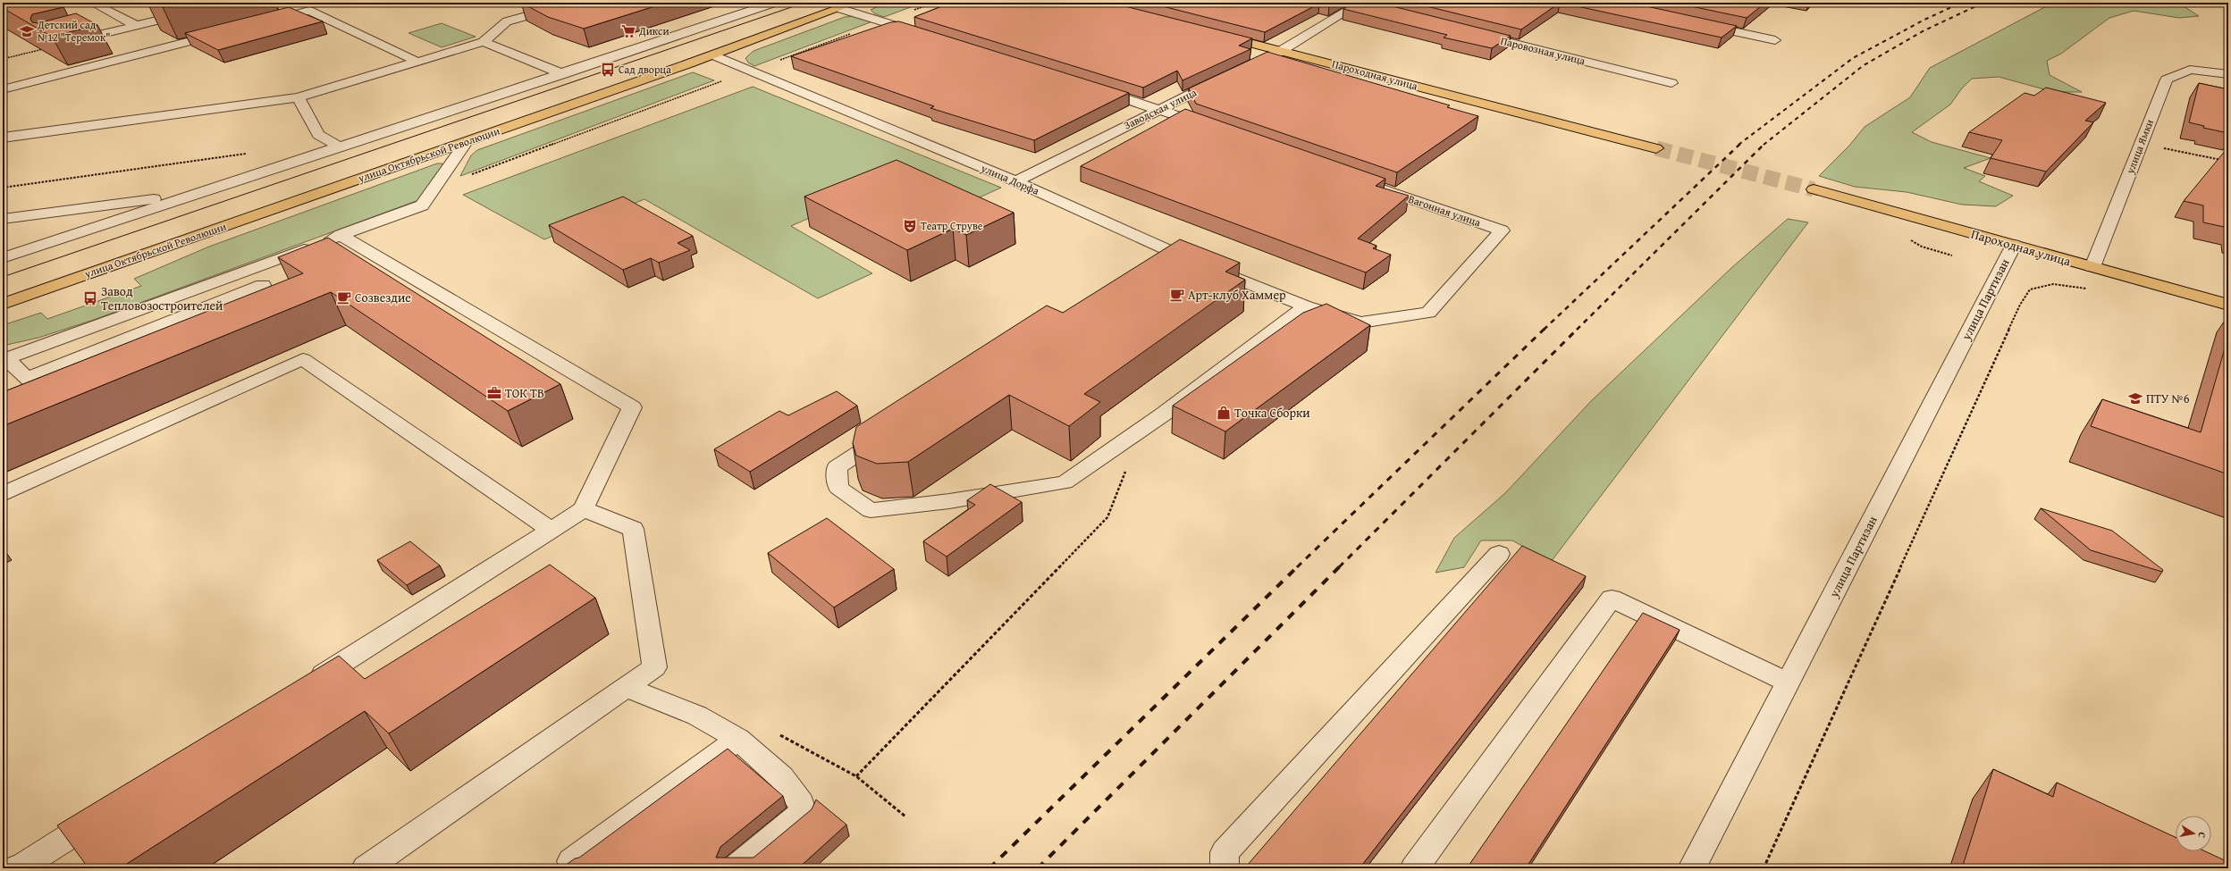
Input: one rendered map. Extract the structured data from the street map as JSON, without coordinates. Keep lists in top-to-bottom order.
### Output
{
  "streets": {
    "main road": ["Пароходная улица", "улица Октябрьской Революции"],
    "street": [
      "Паровозная улица",
      "Заводская улица",
      "улица Ямки",
      "улица Дорфа",
      "Вагонная улица",
      "улица Партизан"
    ]
  },
  "crossings": [
    ["Пароходная улица", "улица Ямки"],
    ["Пароходная улица", "улица Партизан"],
    ["Заводская улица", "улица Дорфа"],
    ["улица Октябрьской Революции", "улица Дорфа"],
    ["улица Дорфа", "Вагонная улица"]
  ],
  "places": {
    "school or university": ["Детский сад №12 \"Теремок\"", "ПТУ №6"],
    "supermarket": ["Дикси"],
    "bus stop": ["Сад дворца", "Завод Тепловозостроителей"],
    "theatre": ["Театр Струве"],
    "cafe": ["Арт-клуб Хаммер", "Созвездие"],
    "office": ["ТОК ТВ"],
    "shop": ["Точка Сборки"]
  },
  "north": "right"
}
